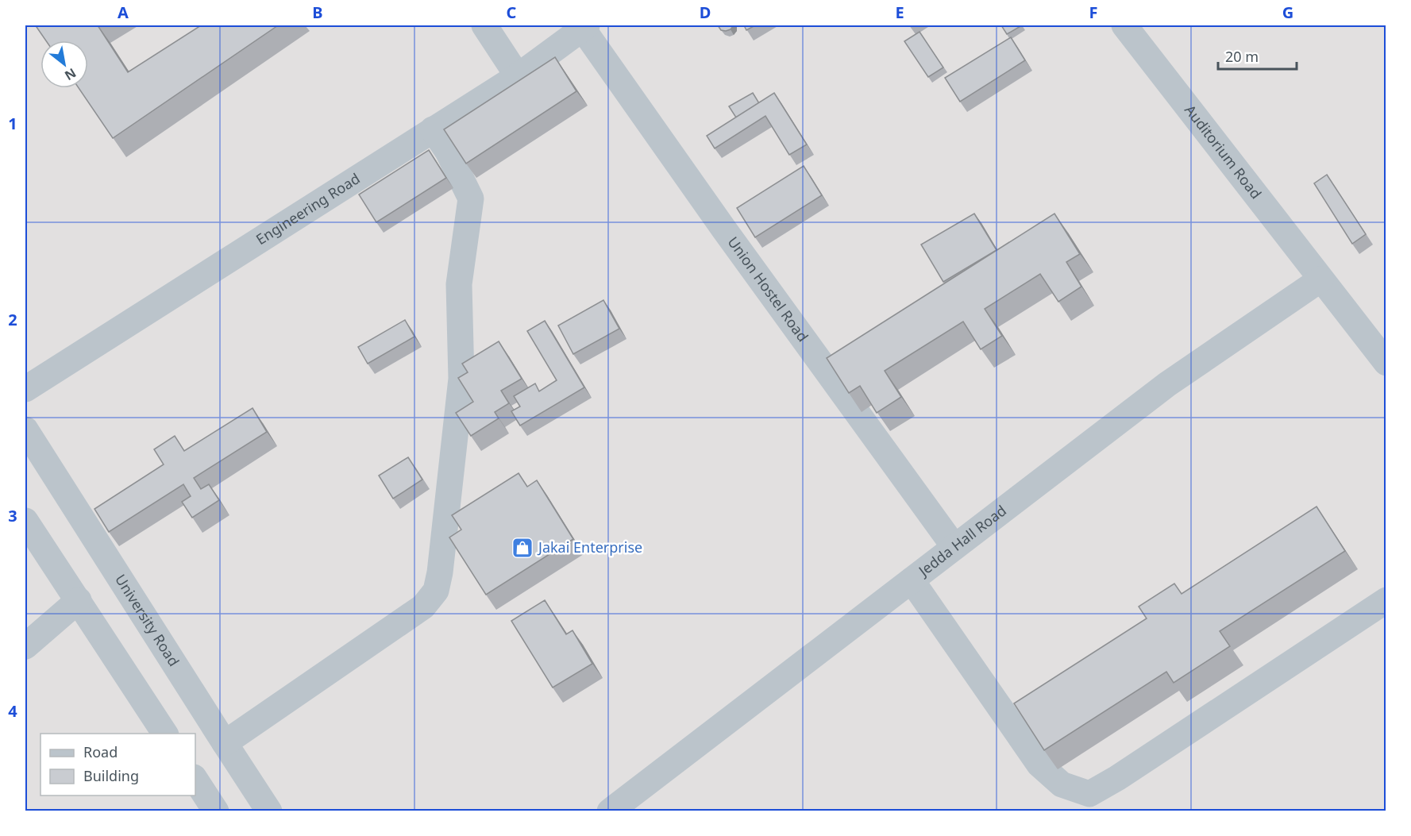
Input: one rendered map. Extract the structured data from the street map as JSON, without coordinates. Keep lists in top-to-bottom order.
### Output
{
  "streets": {
    "street": [
      "Auditorium Road",
      "Engineering Road",
      "Union Hostel Road",
      "Jedda Hall Road",
      "University Road"
    ]
  },
  "crossings": [
    ["Auditorium Road", "Jedda Hall Road"],
    ["Engineering Road", "Union Hostel Road"],
    ["Union Hostel Road", "Jedda Hall Road"]
  ],
  "places": {
    "shop": ["Jakai Enterprise"]
  },
  "legend": ["Road", "Building"],
  "scale_bar": "20 m",
  "north": "bottom right",
  "grid": {
    "columns": [
      "A",
      "B",
      "C",
      "D",
      "E",
      "F",
      "G"
    ],
    "rows": [
      "1",
      "2",
      "3",
      "4"
    ]
  }
}
